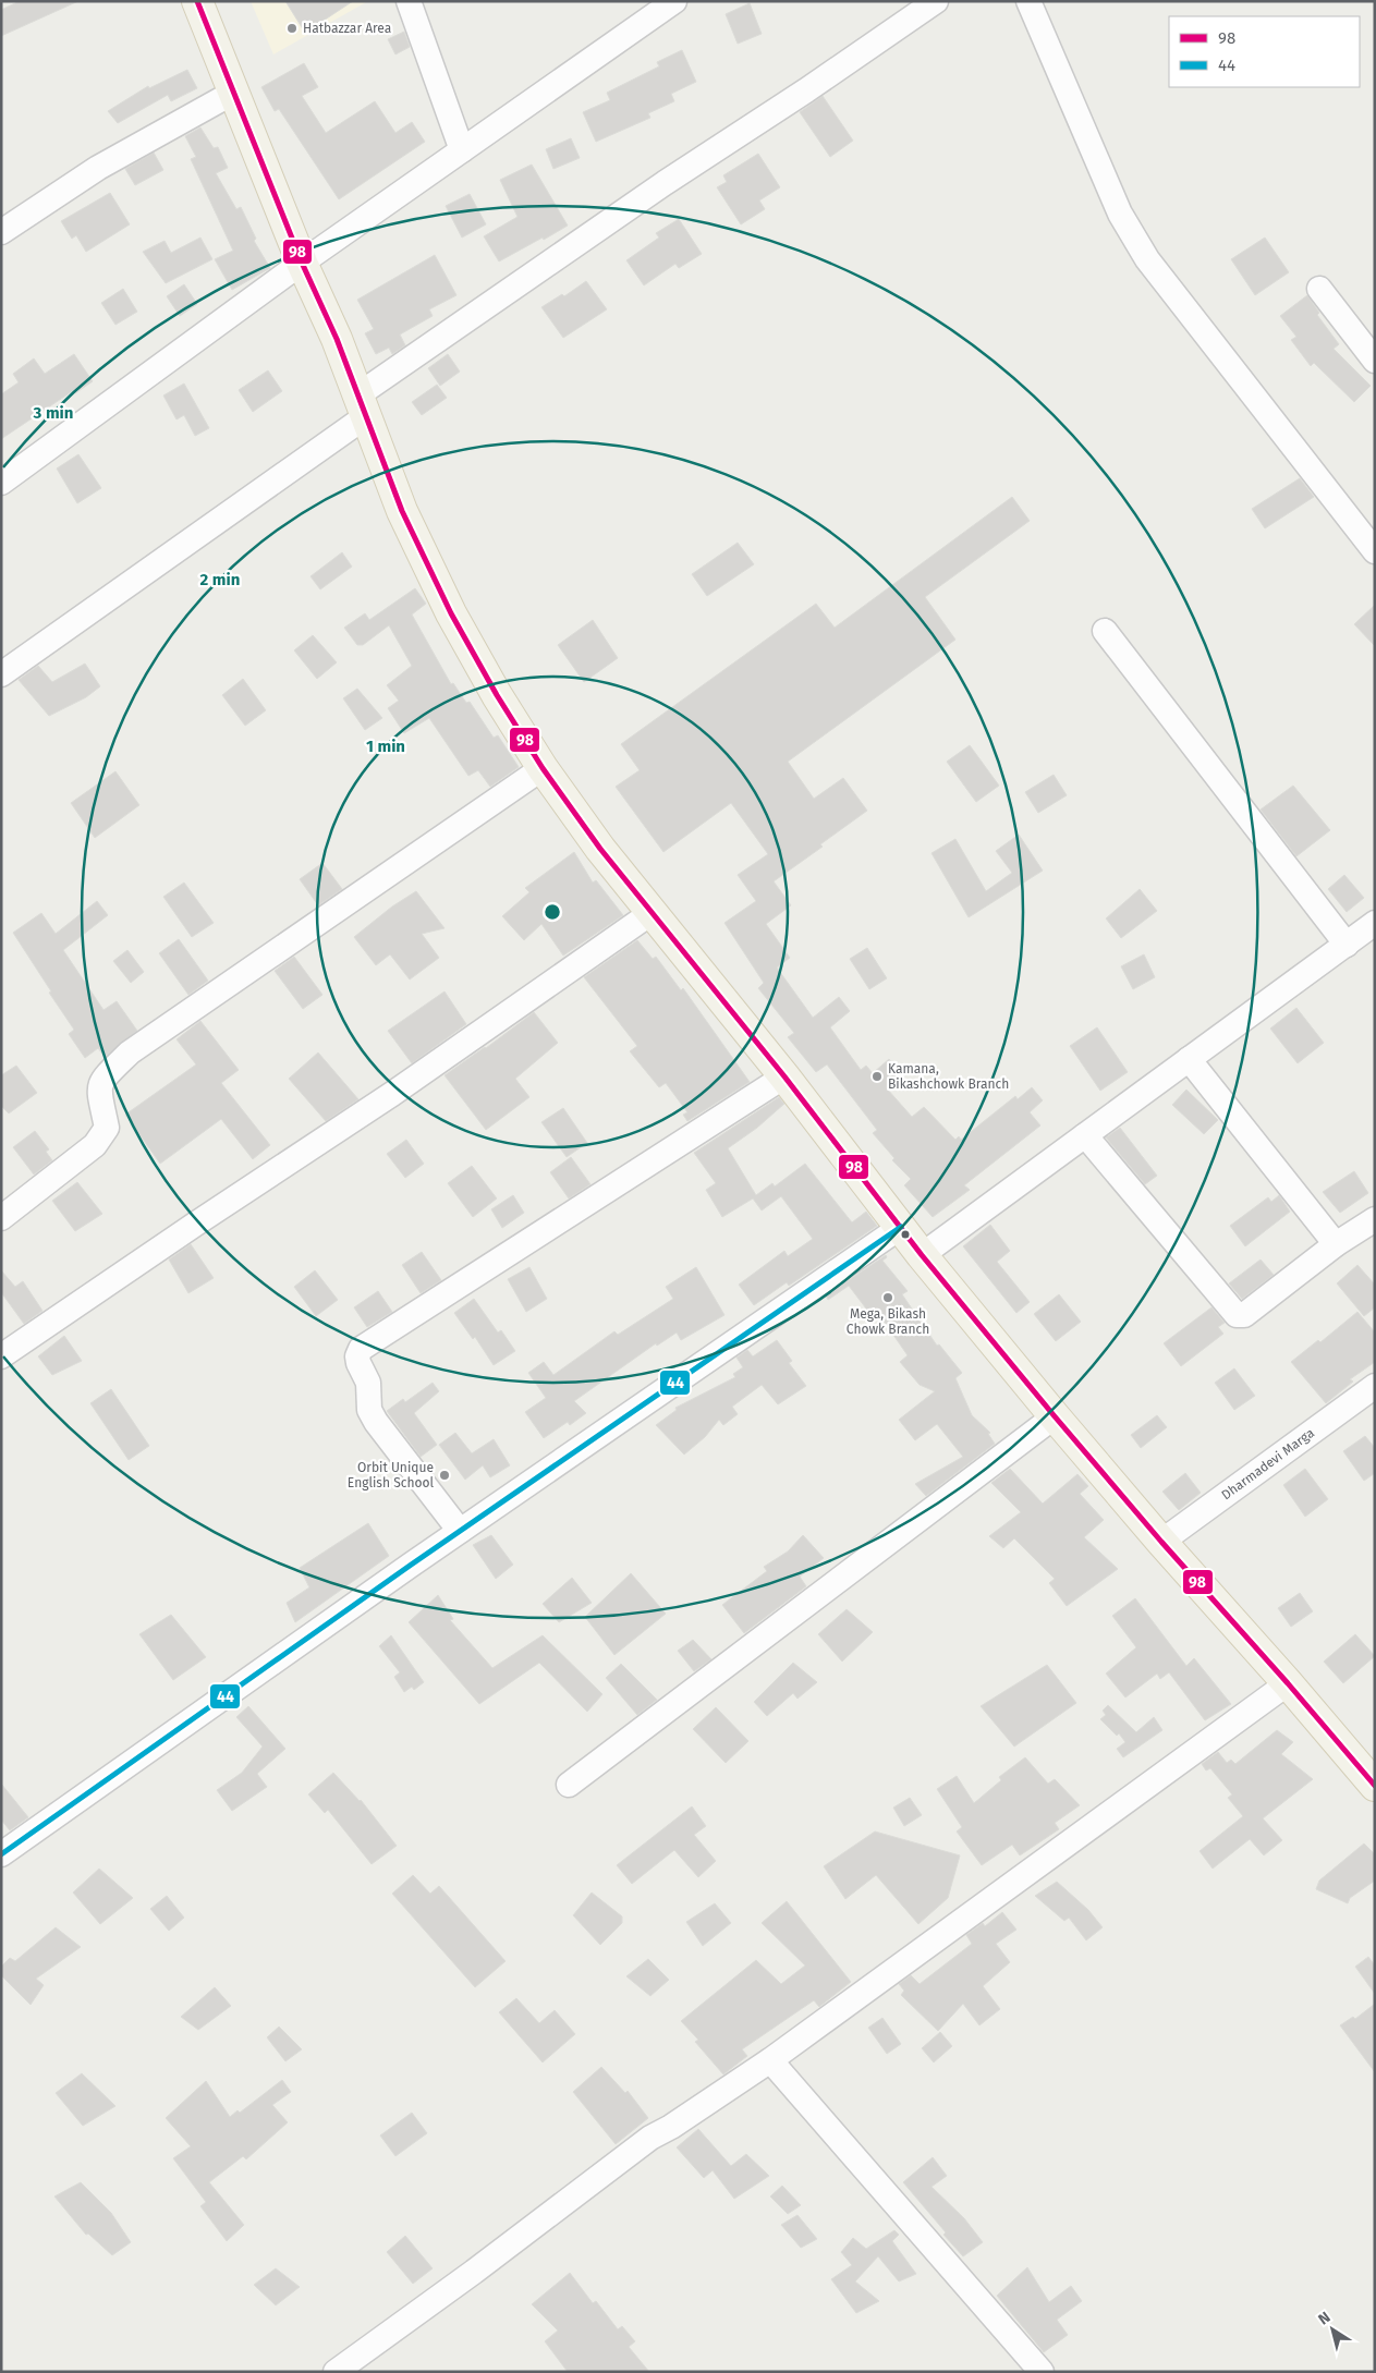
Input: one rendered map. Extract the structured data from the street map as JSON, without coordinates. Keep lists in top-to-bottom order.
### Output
{
  "streets": {
    "street": ["Dharmadevi Marga"]
  },
  "places": [
    "Hatbazzar Area",
    "Kamana, Bikashchowk Branch",
    "Mega, Bikash Chowk Branch",
    "Orbit Unique English School"
  ],
  "lines": ["transit line 98", "transit line 44"],
  "legend": ["98", "44"],
  "north": "top left",
  "rings": ["3 min", "2 min", "1 min"]
}
